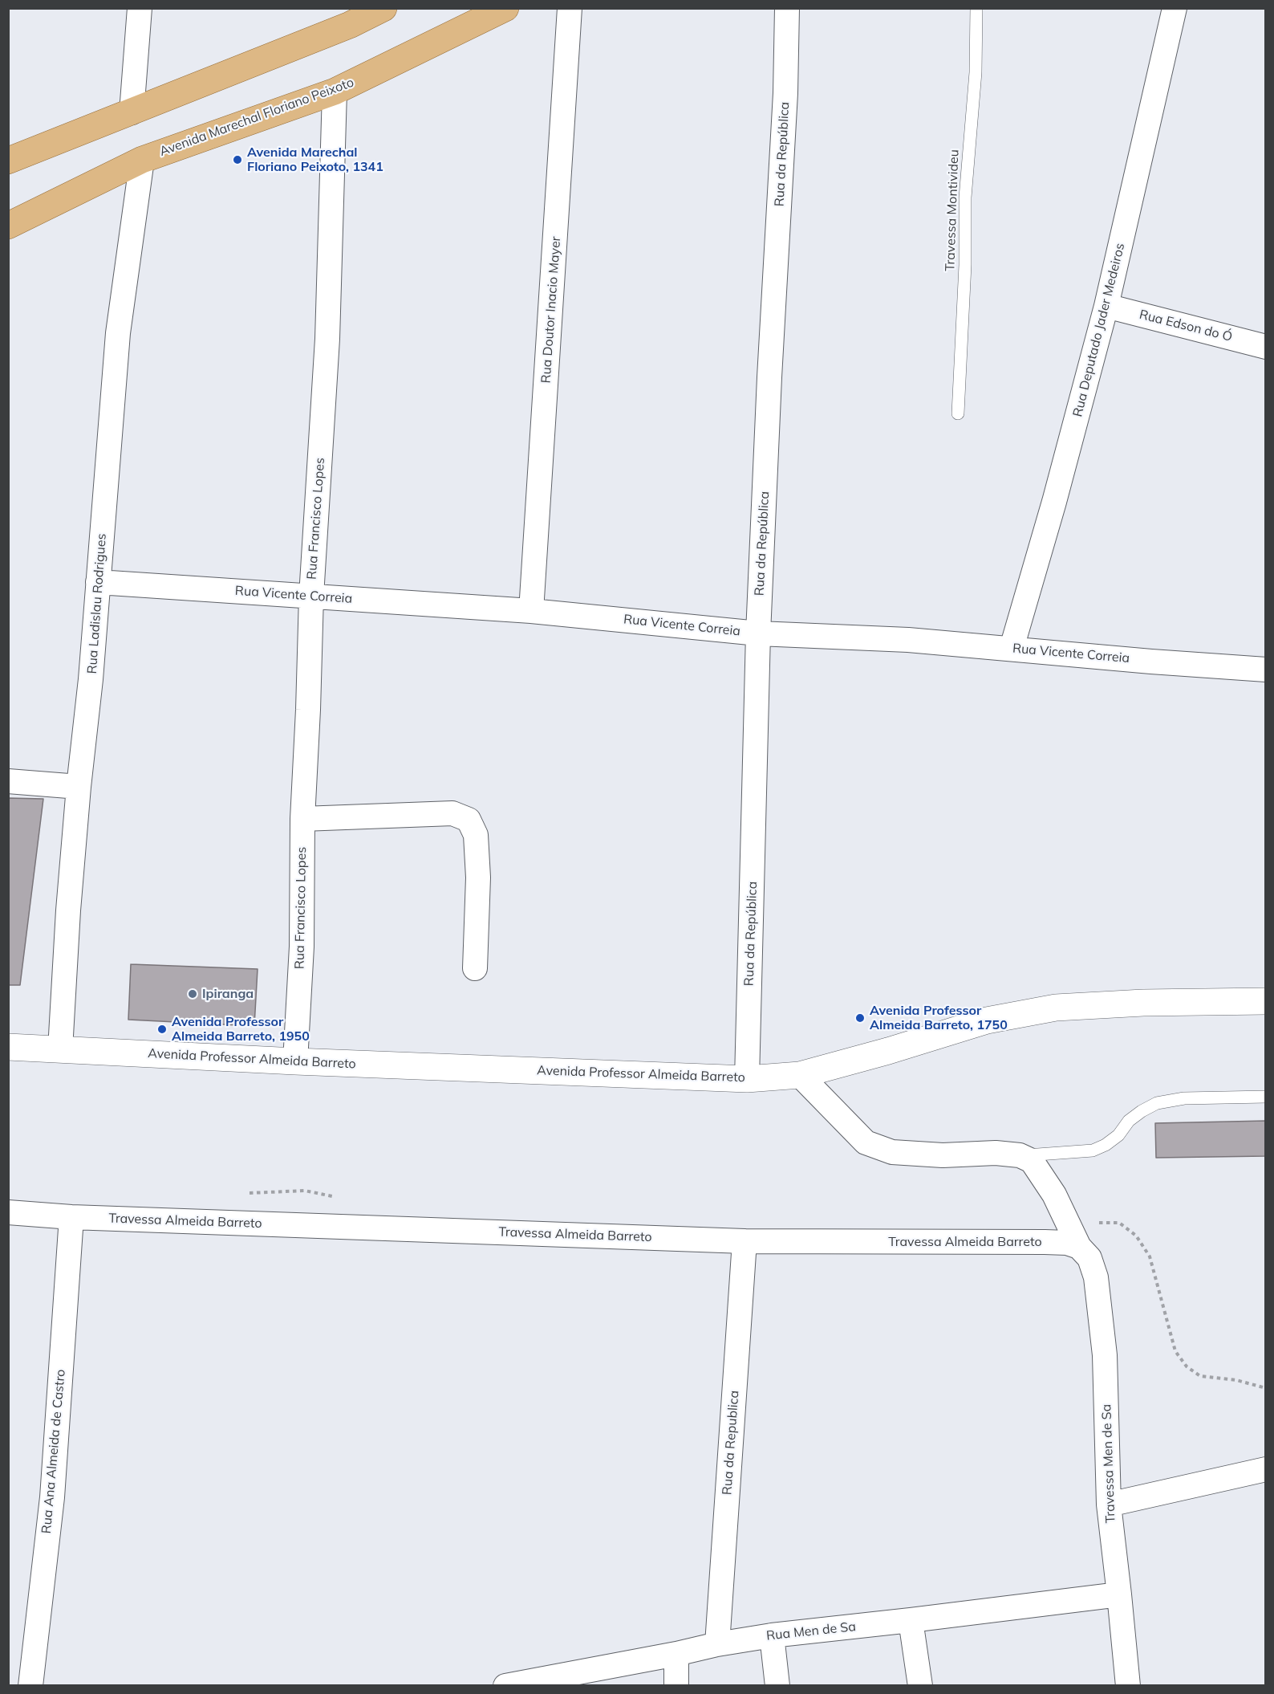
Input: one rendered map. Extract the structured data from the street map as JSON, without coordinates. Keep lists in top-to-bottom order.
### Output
{
  "streets": {
    "main road": ["Avenida Marechal Floriano Peixoto", "Avenida Professor Almeida Barreto"],
    "street": [
      "Rua da República",
      "Rua Doutor Inacio Mayer",
      "Rua Edson do Ó",
      "Rua Deputado Jader Medeiros",
      "Rua Francisco Lopes",
      "Rua Vicente Correia",
      "Rua Ladislau Rodrigues",
      "Travessa Almeida Barreto",
      "Rua da Republica",
      "Rua Ana Almeida de Castro",
      "Travessa Men de Sa",
      "Rua Men de Sa"
    ],
    "lane": ["Travessa Montivideu"]
  },
  "crossings": [
    ["Avenida Marechal Floriano Peixoto", "Rua Francisco Lopes"],
    ["Avenida Marechal Floriano Peixoto", "Rua Ladislau Rodrigues"],
    ["Rua da República", "Rua Vicente Correia"],
    ["Rua da República", "Avenida Professor Almeida Barreto"],
    ["Rua Doutor Inacio Mayer", "Rua Vicente Correia"],
    ["Rua Edson do Ó", "Rua Deputado Jader Medeiros"],
    ["Rua Deputado Jader Medeiros", "Rua Vicente Correia"],
    ["Rua Francisco Lopes", "Rua Vicente Correia"],
    ["Rua Francisco Lopes", "Avenida Professor Almeida Barreto"],
    ["Rua Vicente Correia", "Rua Ladislau Rodrigues"],
    ["Rua Ladislau Rodrigues", "Avenida Professor Almeida Barreto"],
    ["Travessa Almeida Barreto", "Rua da Republica"],
    ["Travessa Almeida Barreto", "Rua Ana Almeida de Castro"],
    ["Travessa Almeida Barreto", "Travessa Men de Sa"],
    ["Rua da Republica", "Rua Men de Sa"],
    ["Travessa Men de Sa", "Rua Men de Sa"]
  ],
  "places": [
    "Avenida Marechal Floriano Peixoto, 1341",
    "Ipiranga",
    "Avenida Professor Almeida Barreto, 1750",
    "Avenida Professor Almeida Barreto, 1950"
  ]
}
